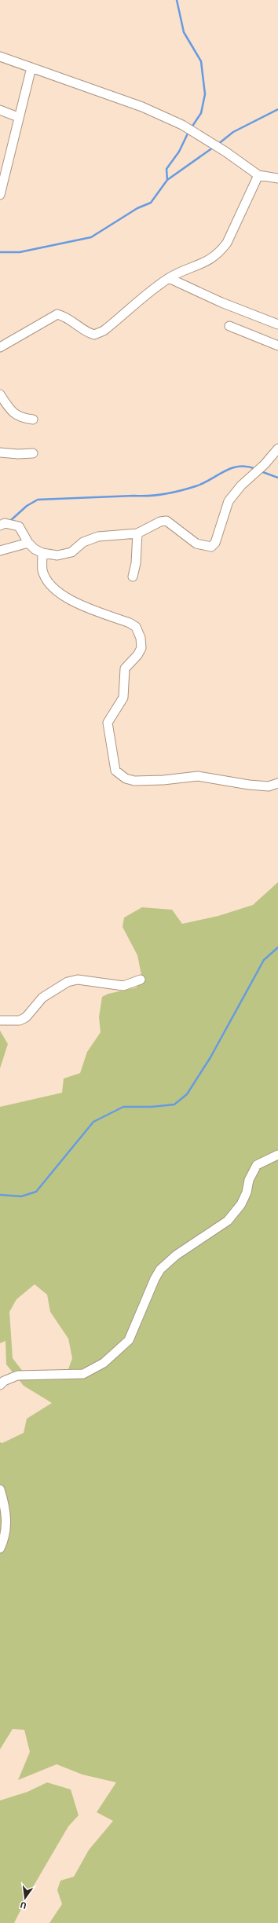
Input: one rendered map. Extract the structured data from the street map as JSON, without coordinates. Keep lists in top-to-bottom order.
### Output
{
  "north": "bottom"
}
